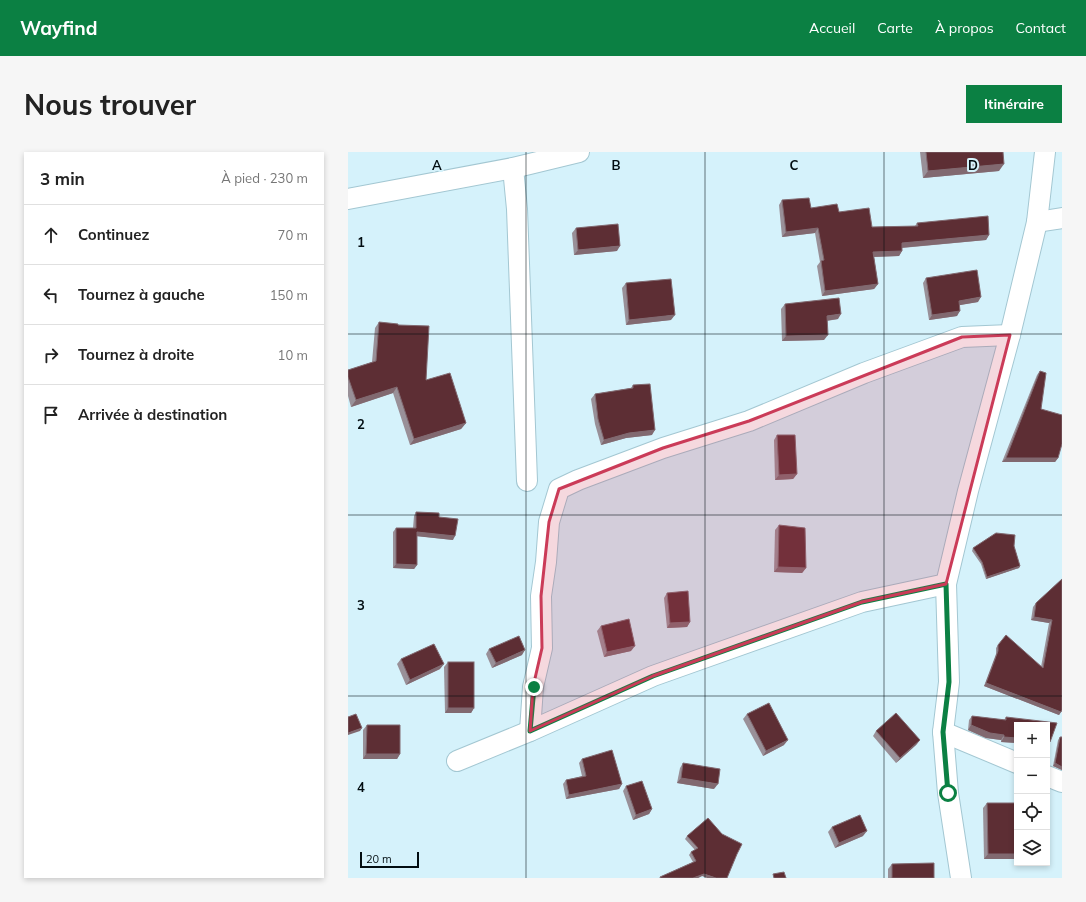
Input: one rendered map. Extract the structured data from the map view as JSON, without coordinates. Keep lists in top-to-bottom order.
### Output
{
  "scale_bar": "20 m",
  "page": {
    "header": "Wayfind",
    "nav": [
      "Accueil",
      "Carte",
      "À propos",
      "Contact"
    ],
    "buttons": "Itinéraire",
    "title": "Nous trouver",
    "heading": ["3 min", "À pied · 230 m"],
    "list": [
      ["Continuez", "70 m"],
      ["Tournez à gauche", "150 m"],
      ["Tournez à droite", "10 m"],
      "Arrivée à destination"
    ],
    "map_buttons": ["+", "−"],
    "scale": "20 m"
  },
  "grid": {
    "columns": [
      "A",
      "B",
      "C",
      "D"
    ],
    "rows": [
      "1",
      "2",
      "3",
      "4"
    ]
  }
}
